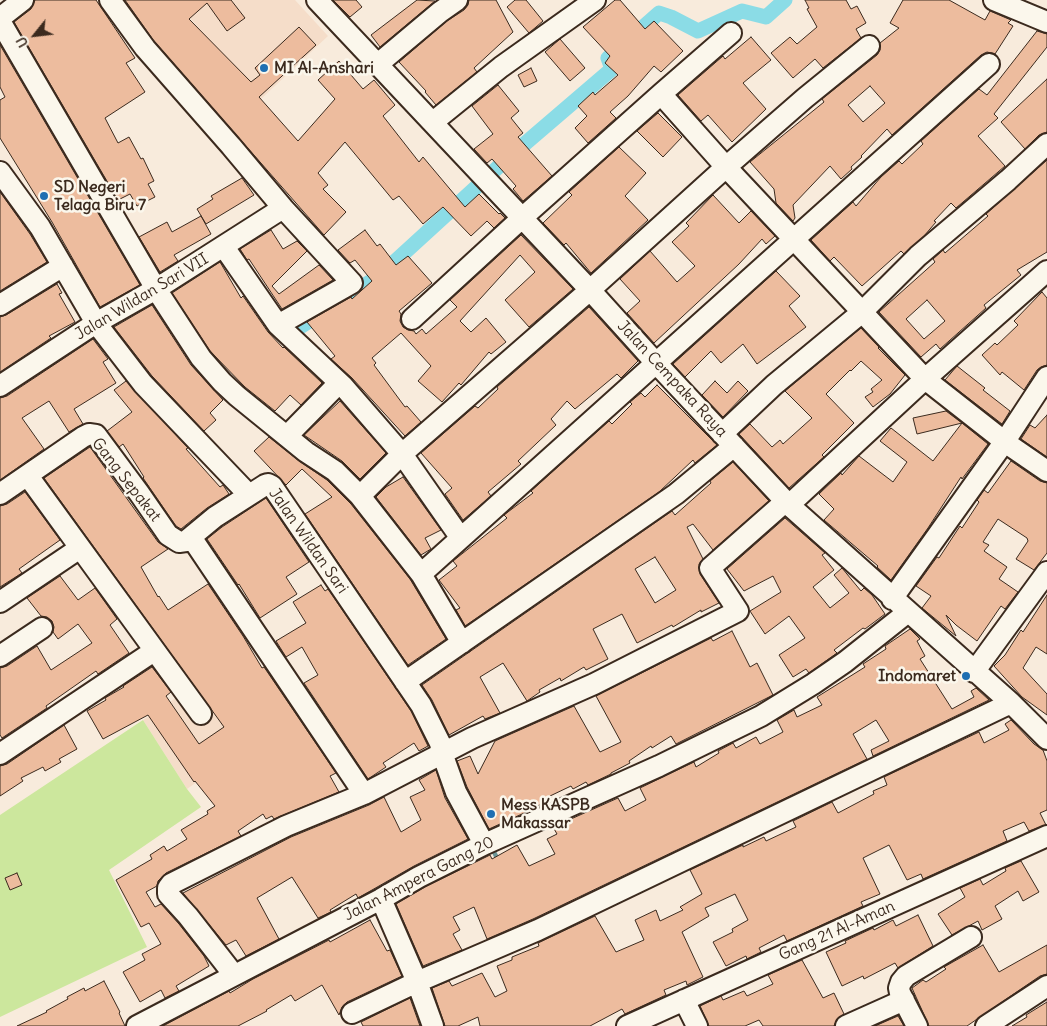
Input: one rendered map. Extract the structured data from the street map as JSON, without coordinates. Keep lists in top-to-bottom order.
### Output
{
  "streets": {
    "street": [
      "Jalan Wildan Sari VII",
      "Jalan Cempaka Raya",
      "Gang Sepakat",
      "Jalan Wildan Sari",
      "Jalan Ampera Gang 20",
      "Gang 21 Al-Aman"
    ]
  },
  "crossings": [
    ["Jalan Wildan Sari VII", "Jalan Wildan Sari"],
    ["Jalan Cempaka Raya", "Jalan Ampera Gang 20"],
    ["Jalan Wildan Sari", "Jalan Ampera Gang 20"]
  ],
  "places": [
    "MI Al-Anshari",
    "SD Negeri Telaga Biru 7",
    "Indomaret",
    "Mess KASPB Makassar"
  ],
  "north": "bottom left"
}
